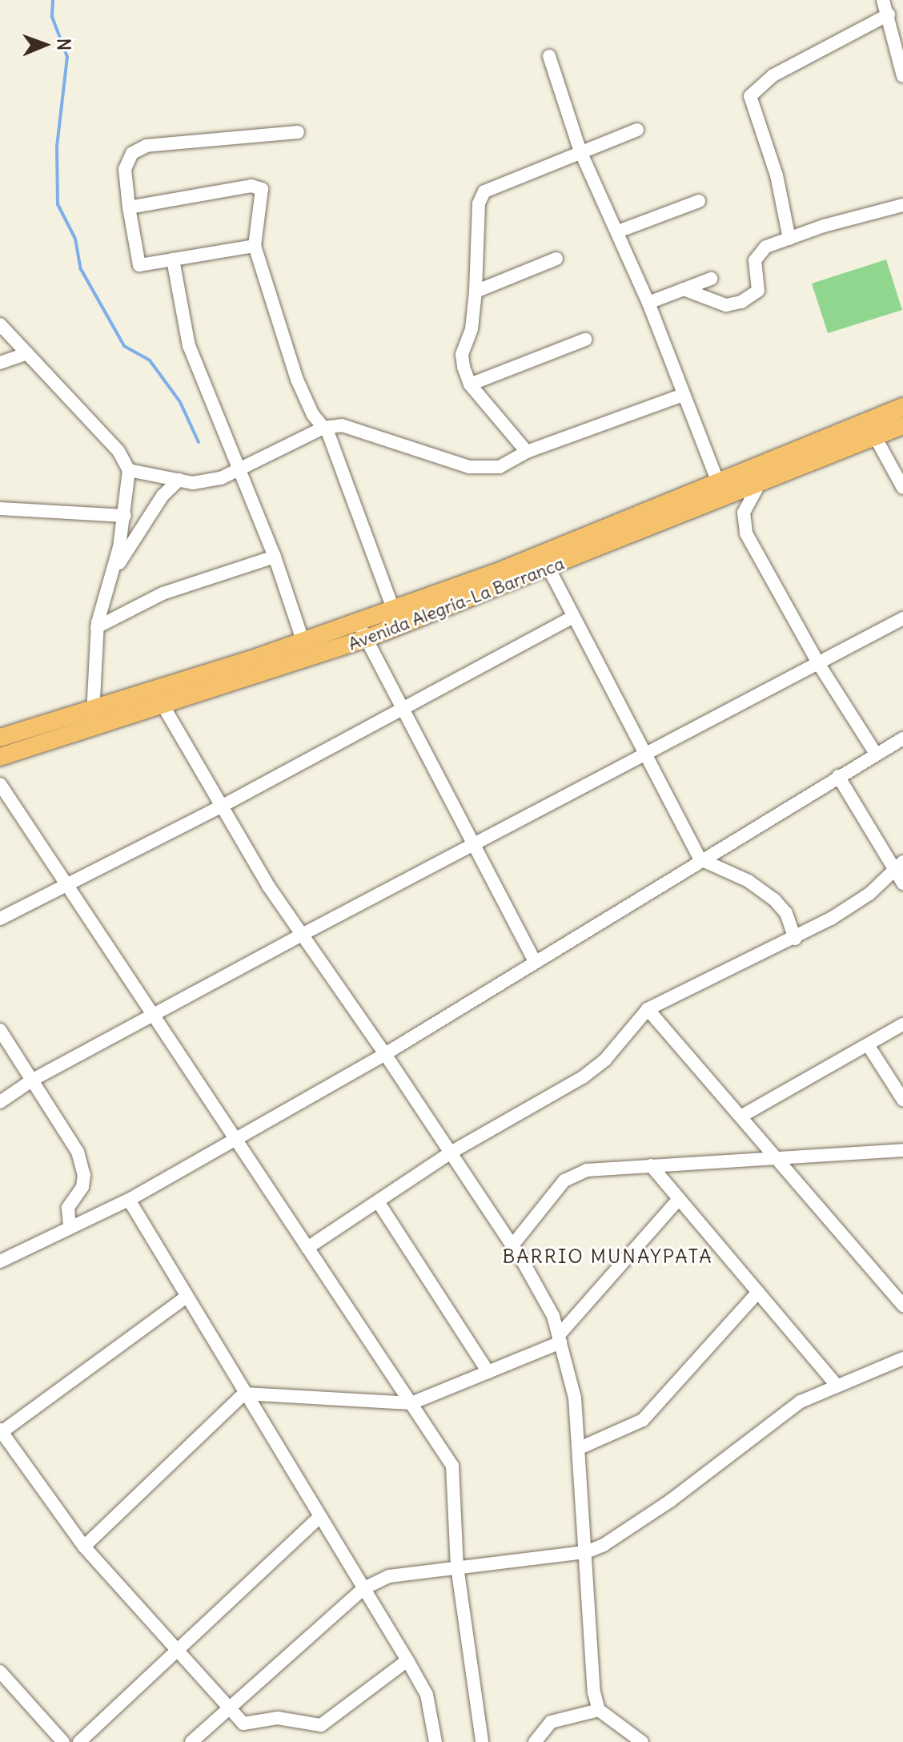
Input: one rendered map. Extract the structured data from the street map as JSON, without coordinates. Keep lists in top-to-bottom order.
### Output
{
  "streets": {
    "main road": ["Avenida Alegría-La Barranca"]
  },
  "districts": ["BARRIO MUNAYPATA"],
  "north": "right"
}
